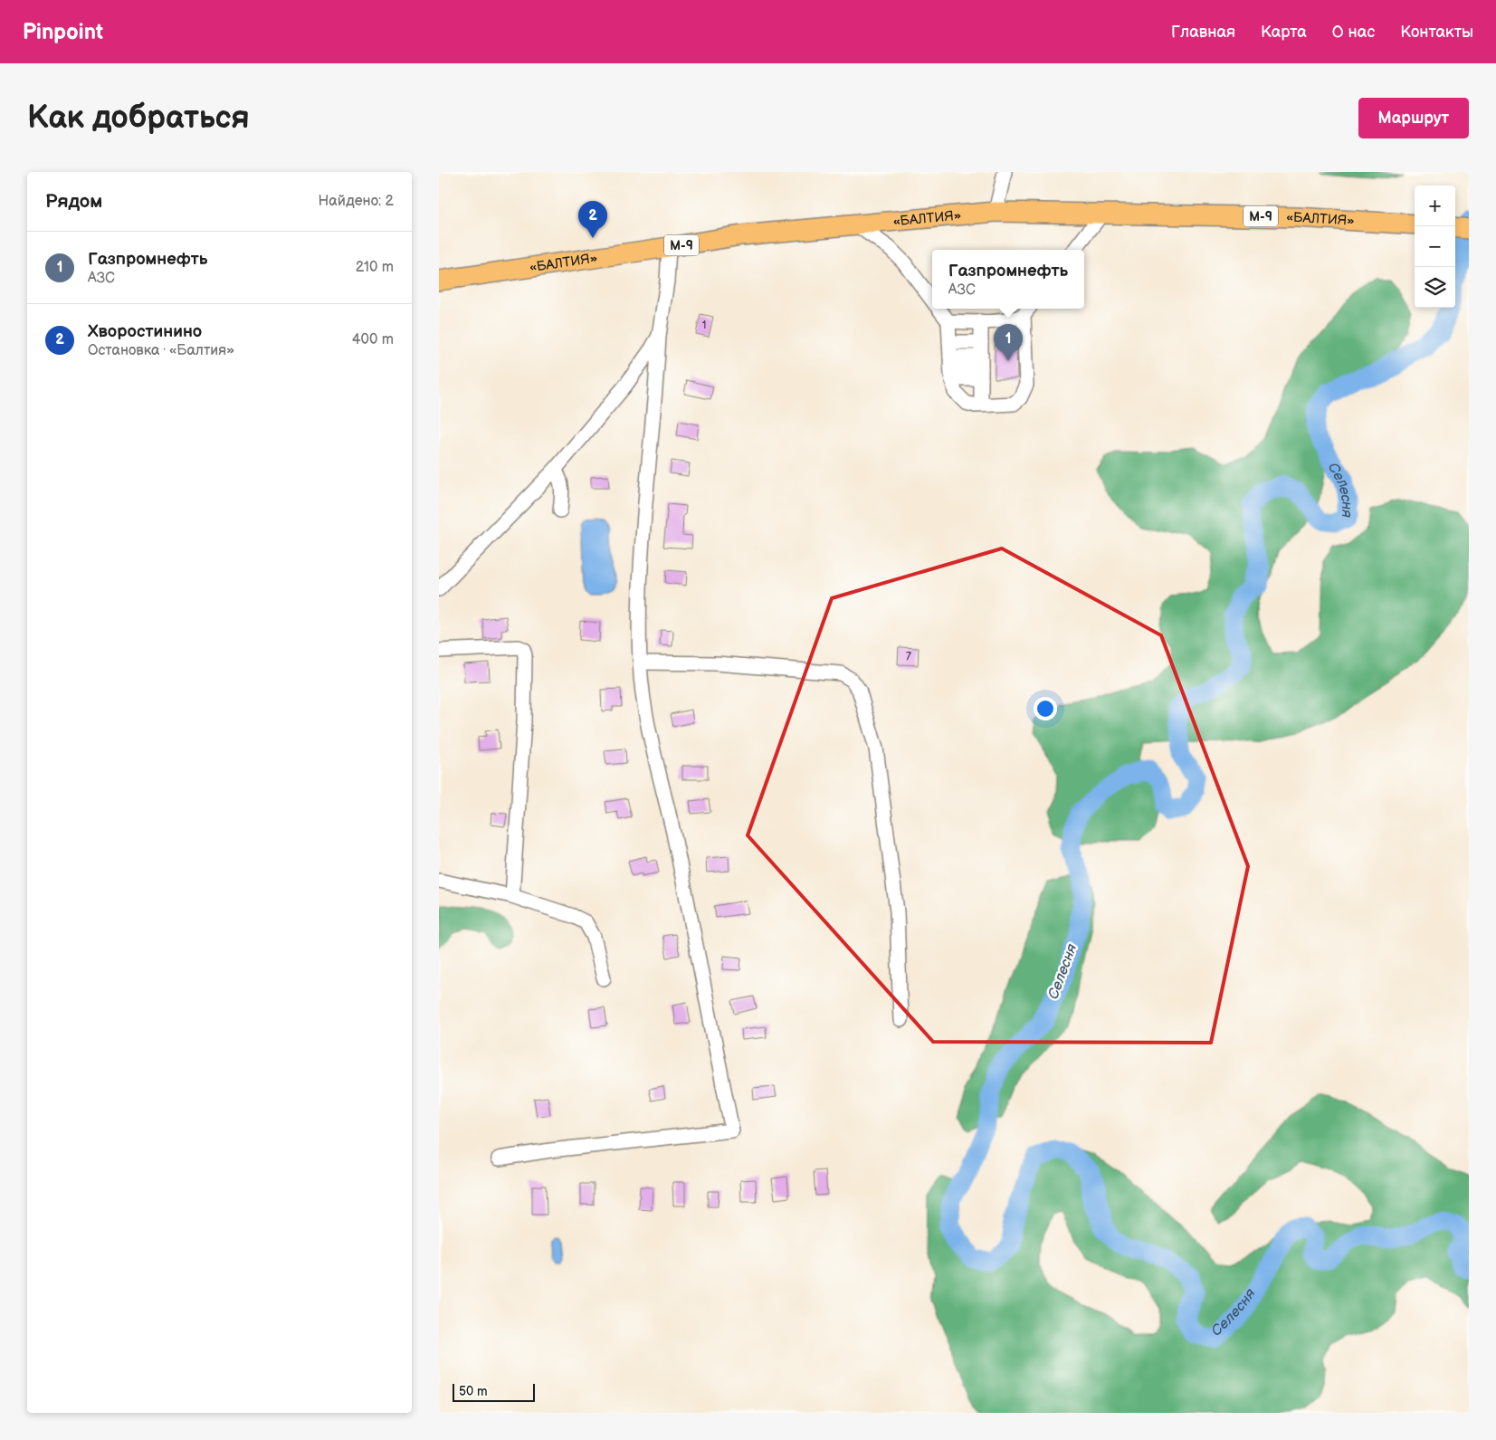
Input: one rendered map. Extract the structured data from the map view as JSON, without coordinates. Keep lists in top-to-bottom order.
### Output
{
  "streets": {
    "highway": ["М-9", "«БАЛТИЯ»"]
  },
  "water": ["Селесня"],
  "house_numbers": ["1", "7"],
  "scale_bar": "50 m",
  "page": {
    "header": "Pinpoint",
    "nav": [
      "Главная",
      "Карта",
      "О нас",
      "Контакты"
    ],
    "buttons": "Маршрут",
    "title": "Как добраться",
    "heading": ["Рядом", "Найдено: 2"],
    "map_buttons": ["+", "−"],
    "pins": ["2", "1"],
    "list": [
      {
        "mark": "1",
        "name": "Газпромнефть",
        "note": "АЗС",
        "value": "210 m"
      },
      {
        "mark": "2",
        "name": "Хворостинино",
        "note": "Остановка · «Балтия»",
        "value": "400 m"
      }
    ],
    "popup": ["Газпромнефть", "АЗС"],
    "scale": "50 m"
  }
}
